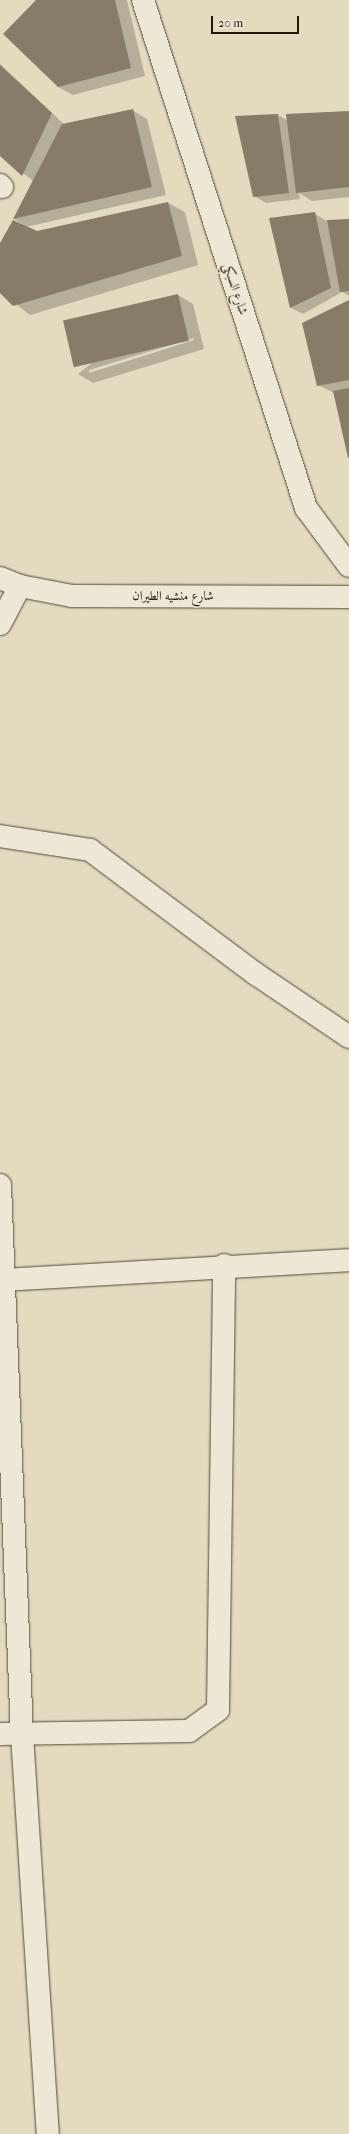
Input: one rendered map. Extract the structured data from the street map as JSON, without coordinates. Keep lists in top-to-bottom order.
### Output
{
  "streets": {
    "street": ["شارع السبكي", "شارع منشيه الطيران"]
  },
  "scale_bar": "20 m"
}
